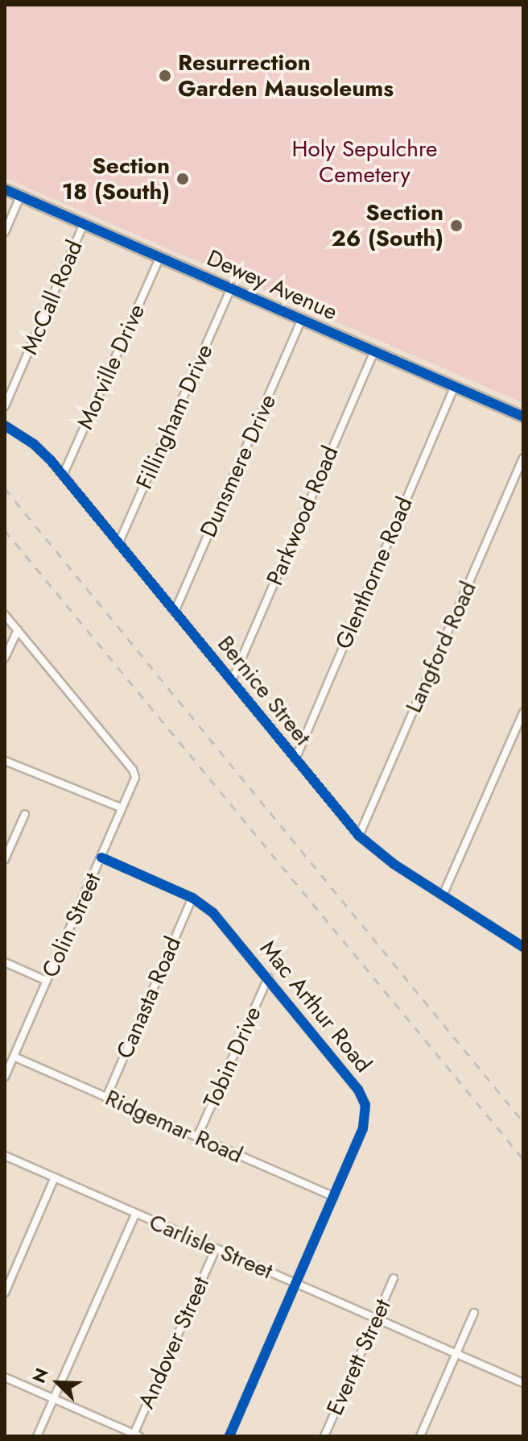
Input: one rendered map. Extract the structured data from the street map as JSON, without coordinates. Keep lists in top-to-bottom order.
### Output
{
  "streets": {
    "main road": ["Dewey Avenue"],
    "street": [
      "McCall Road",
      "Morville Drive",
      "Fillingham Drive",
      "Dunsmere Drive",
      "Parkwood Road",
      "Glenthorne Road",
      "Langford Road",
      "Bernice Street",
      "Colin Street",
      "Canasta Road",
      "Mac Arthur Road",
      "Tobin Drive",
      "Ridgemar Road",
      "Carlisle Street",
      "Andover Street",
      "Everett Street"
    ]
  },
  "crossings": [
    ["Dewey Avenue", "McCall Road"],
    ["Dewey Avenue", "Morville Drive"],
    ["Dewey Avenue", "Fillingham Drive"],
    ["Dewey Avenue", "Dunsmere Drive"],
    ["Dewey Avenue", "Parkwood Road"],
    ["Dewey Avenue", "Glenthorne Road"],
    ["Morville Drive", "Bernice Street"],
    ["Fillingham Drive", "Bernice Street"],
    ["Dunsmere Drive", "Bernice Street"],
    ["Parkwood Road", "Bernice Street"],
    ["Glenthorne Road", "Bernice Street"],
    ["Langford Road", "Bernice Street"],
    ["Colin Street", "Mac Arthur Road"],
    ["Colin Street", "Ridgemar Road"],
    ["Canasta Road", "Mac Arthur Road"],
    ["Canasta Road", "Ridgemar Road"],
    ["Mac Arthur Road", "Tobin Drive"],
    ["Mac Arthur Road", "Ridgemar Road"],
    ["Mac Arthur Road", "Carlisle Street"],
    ["Tobin Drive", "Ridgemar Road"],
    ["Carlisle Street", "Andover Street"],
    ["Carlisle Street", "Everett Street"]
  ],
  "parks": ["Holy Sepulchre Cemetery"],
  "places": ["Resurrection Garden Mausoleums", "Section 18 (South)", "Section 26 (South)"],
  "north": "top left"
}
